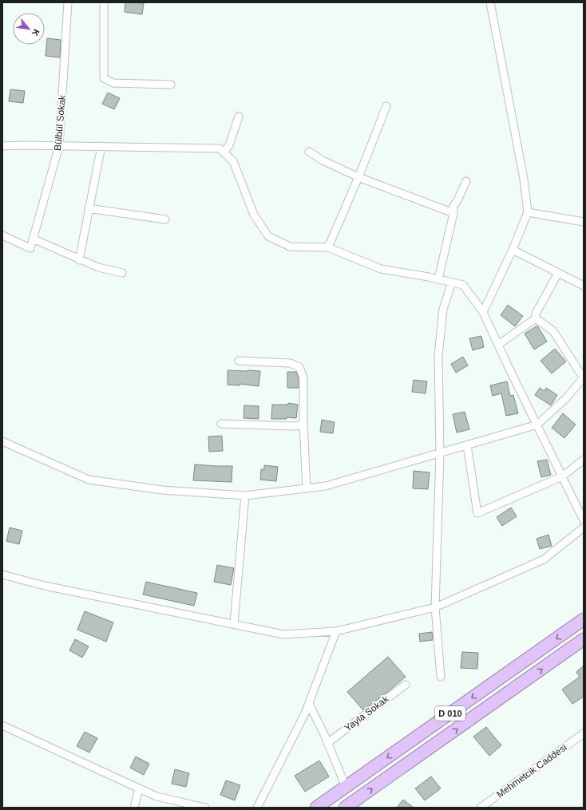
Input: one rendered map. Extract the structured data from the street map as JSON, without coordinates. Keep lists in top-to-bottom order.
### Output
{
  "streets": {
    "highway": ["D 010"],
    "street": ["Bülbül Sokak", "Yayla Sokak", "Mehmetcik Caddesi"]
  },
  "north": "bottom right"
}
